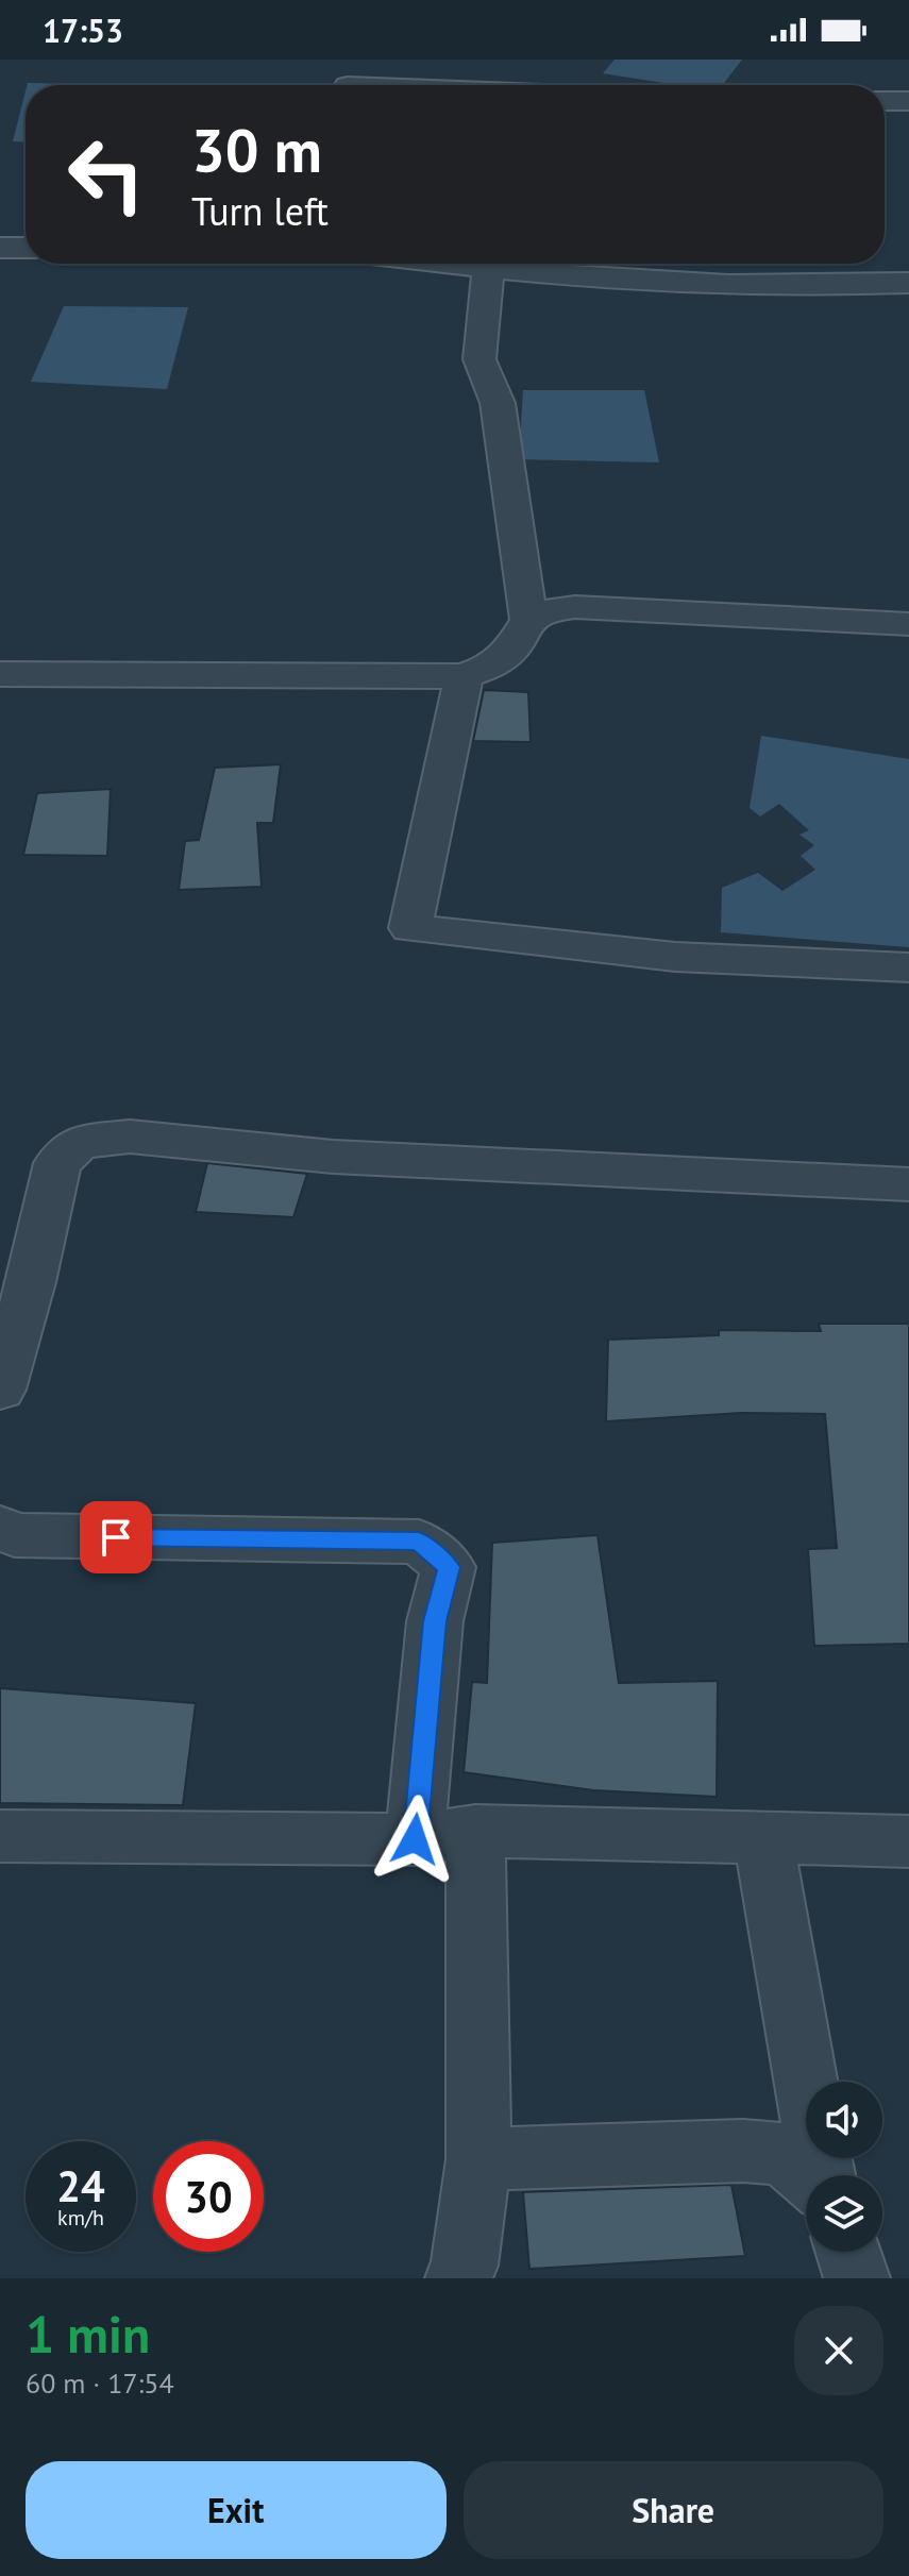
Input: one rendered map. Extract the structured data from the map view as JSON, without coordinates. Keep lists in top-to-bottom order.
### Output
{
  "page": {
    "status": "17:53",
    "turn": ["30 m", "Turn left"],
    "speed": "24 km/h",
    "limit": "30",
    "heading": ["1 min", "60 m · 17:54"],
    "buttons": ["Exit", "Share"]
  }
}
